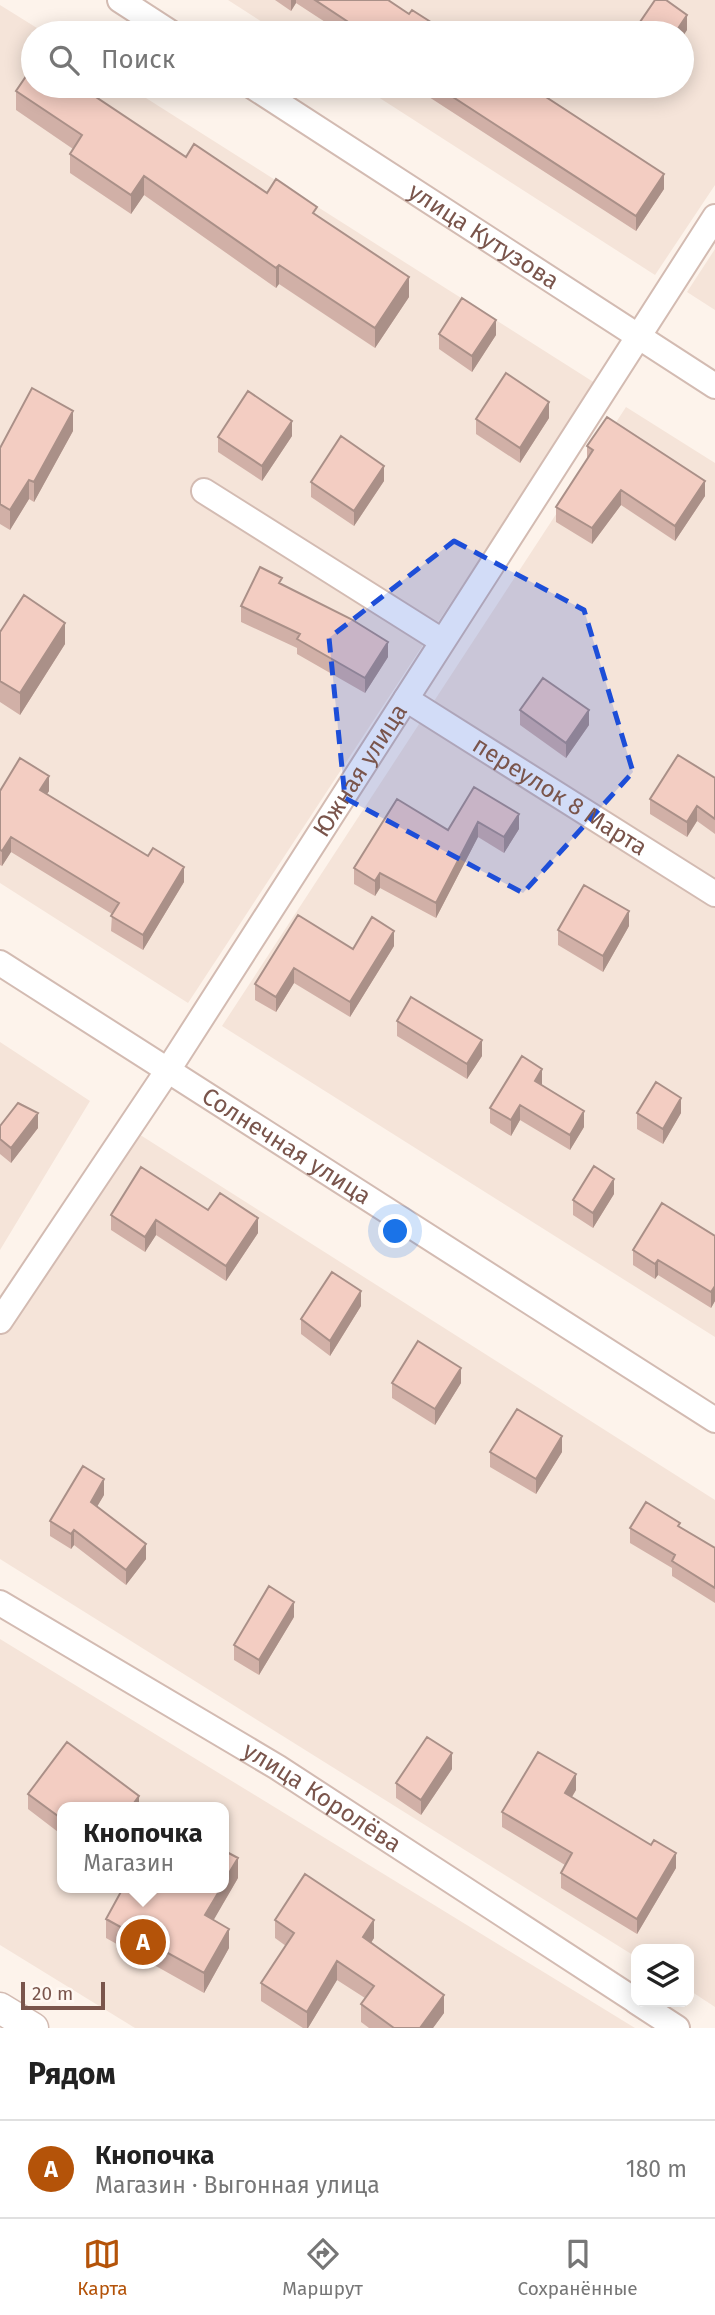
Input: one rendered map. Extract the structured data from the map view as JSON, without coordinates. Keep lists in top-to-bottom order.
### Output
{
  "streets": {
    "street": [
      "улица Кутузова",
      "Южная улица",
      "переулок 8 Марта",
      "Солнечная улица",
      "улица Королёва"
    ]
  },
  "crossings": [
    ["улица Кутузова", "Южная улица"],
    ["Южная улица", "переулок 8 Марта"],
    ["Южная улица", "Солнечная улица"]
  ],
  "scale_bar": "20 m",
  "page": {
    "search": "Поиск",
    "popup": ["Кнопочка", "Магазин"],
    "pins": "A",
    "scale": "20 m",
    "heading": "Рядом",
    "list": [
      {
        "mark": "A",
        "name": "Кнопочка",
        "note": "Магазин · Выгонная улица",
        "value": "180 m"
      }
    ],
    "nav": ["Карта", "Маршрут", "Сохранённые"]
  }
}
